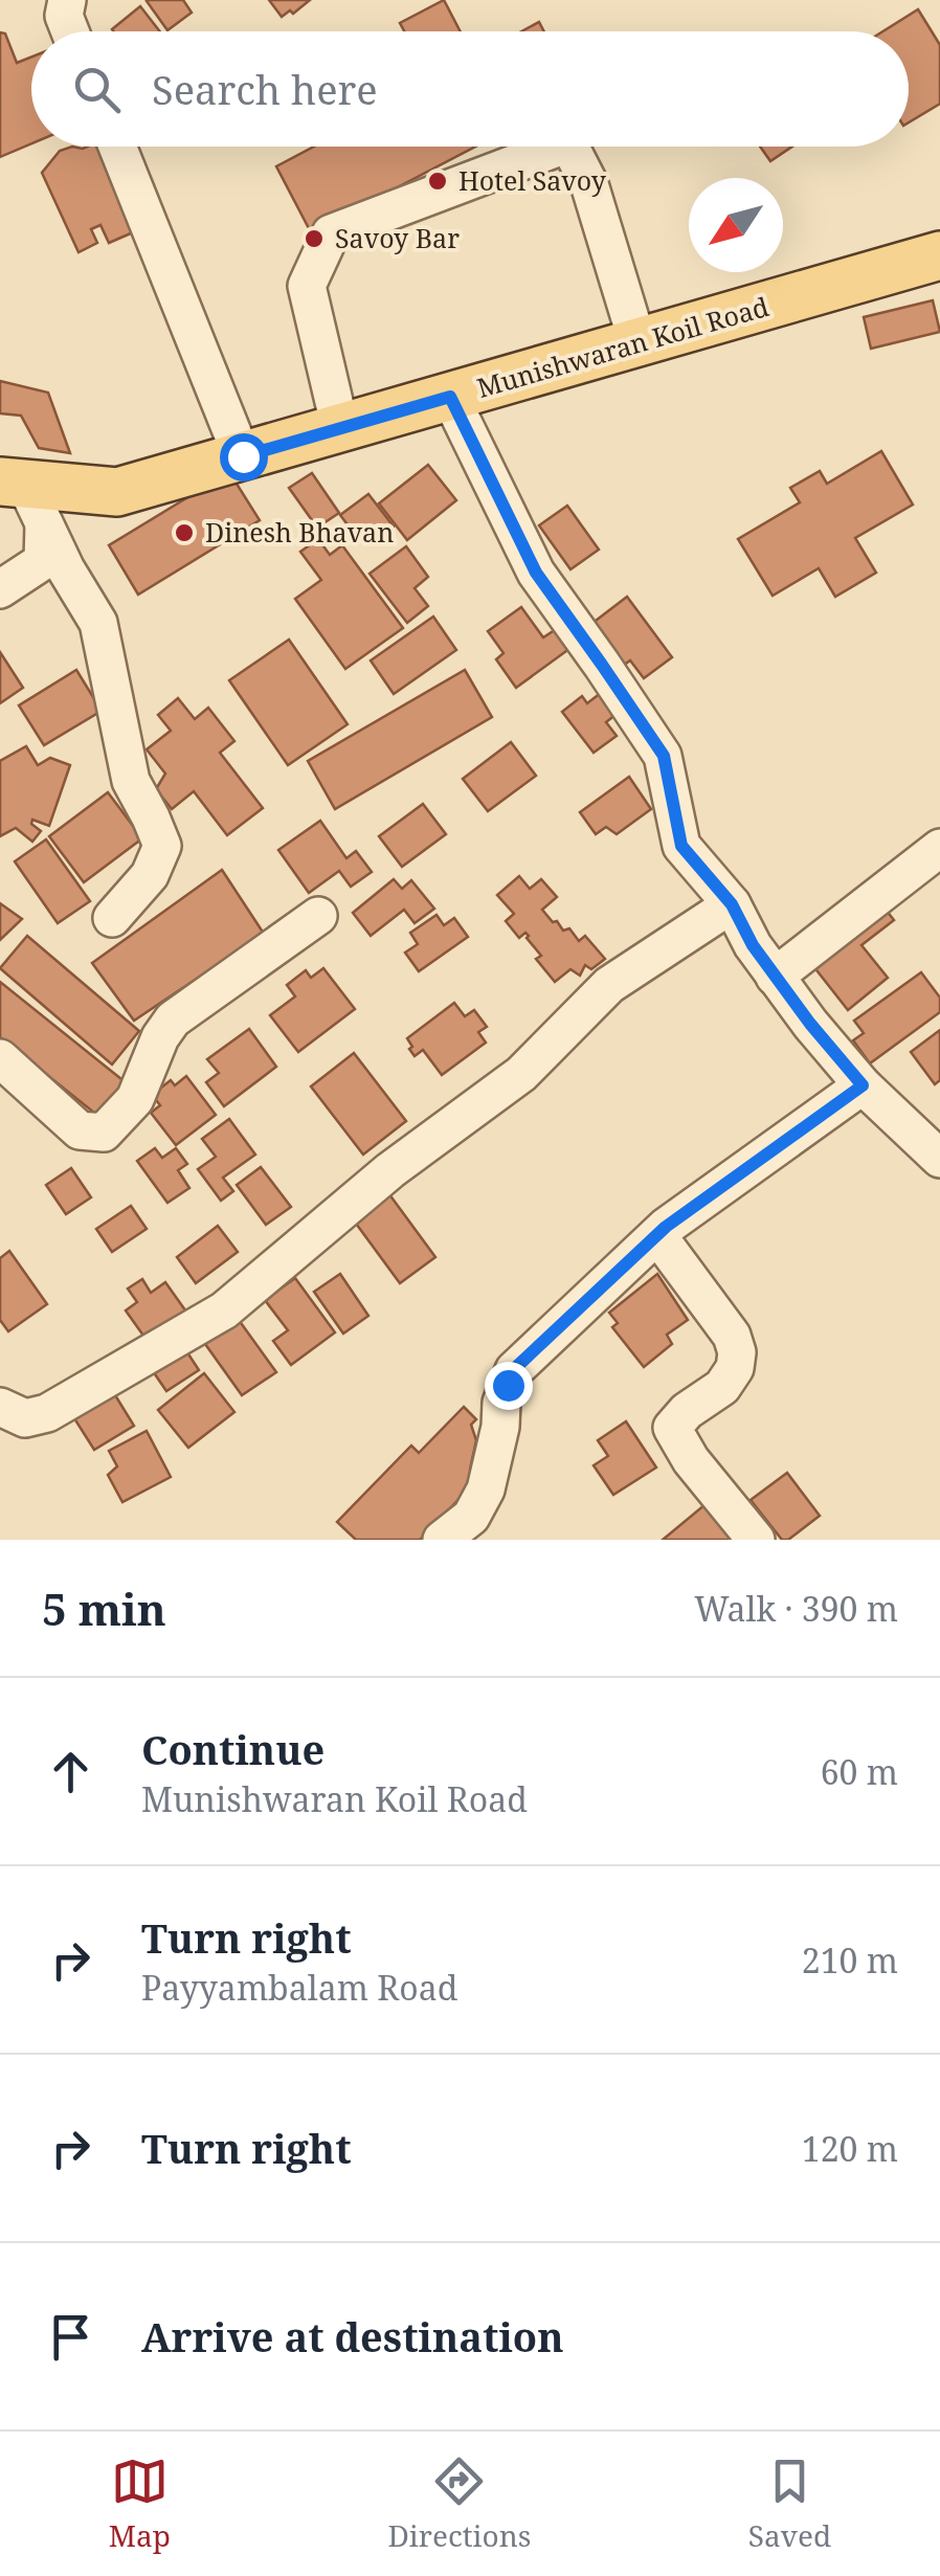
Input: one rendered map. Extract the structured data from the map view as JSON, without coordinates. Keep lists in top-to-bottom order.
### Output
{
  "streets": {
    "main road": ["Munishwaran Koil Road"]
  },
  "places": ["Hotel Savoy", "Savoy Bar", "Dinesh Bhavan"],
  "north": "bottom left",
  "page": {
    "search": "Search here",
    "heading": ["5 min", "Walk · 390 m"],
    "list": [
      ["Continue", "Munishwaran Koil Road", "60 m"],
      ["Turn right", "Payyambalam Road", "210 m"],
      ["Turn right", "120 m"],
      "Arrive at destination"
    ],
    "nav": ["Map", "Directions", "Saved"]
  }
}
